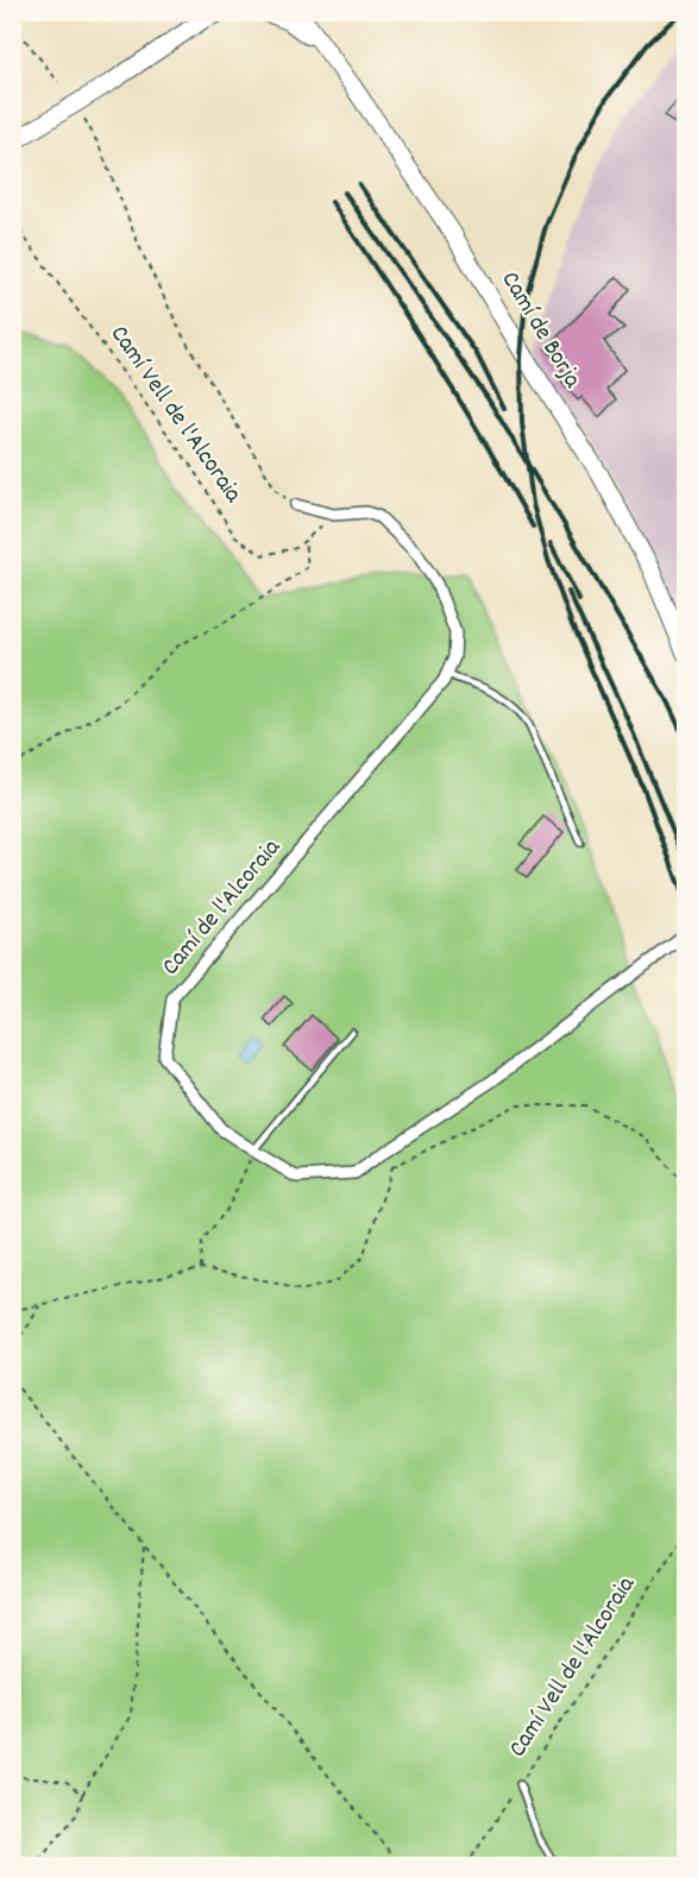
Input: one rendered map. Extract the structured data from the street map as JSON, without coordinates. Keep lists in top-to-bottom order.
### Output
{
  "streets": {
    "street": ["Camí de Borja", "Camí de l'Alcoraia"],
    "lane": ["Camí Vell de l'Alcoraia"]
  },
  "crossings": [
    ["Camí Vell de l'Alcoraia", "Camí de l'Alcoraia"]
  ]
}
